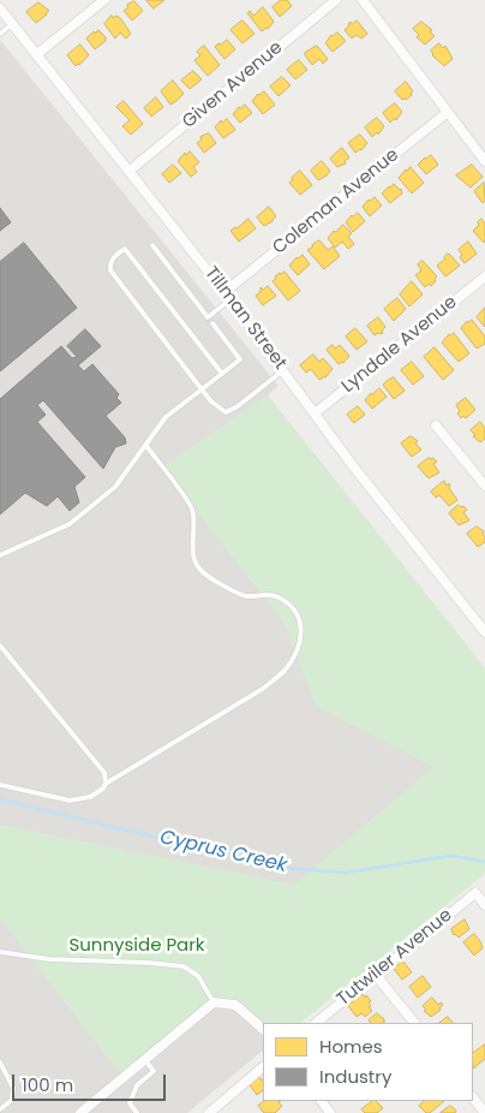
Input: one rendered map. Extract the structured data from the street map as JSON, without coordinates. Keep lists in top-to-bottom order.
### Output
{
  "streets": {
    "street": [
      "Given Avenue",
      "Coleman Avenue",
      "Tillman Street",
      "Lyndale Avenue",
      "Tutwiler Avenue"
    ]
  },
  "crossings": [
    ["Given Avenue", "Tillman Street"],
    ["Coleman Avenue", "Tillman Street"],
    ["Tillman Street", "Lyndale Avenue"]
  ],
  "water": ["Cyprus Creek"],
  "parks": ["Sunnyside Park"],
  "legend": ["Homes", "Industry"],
  "scale_bar": "100 m"
}
